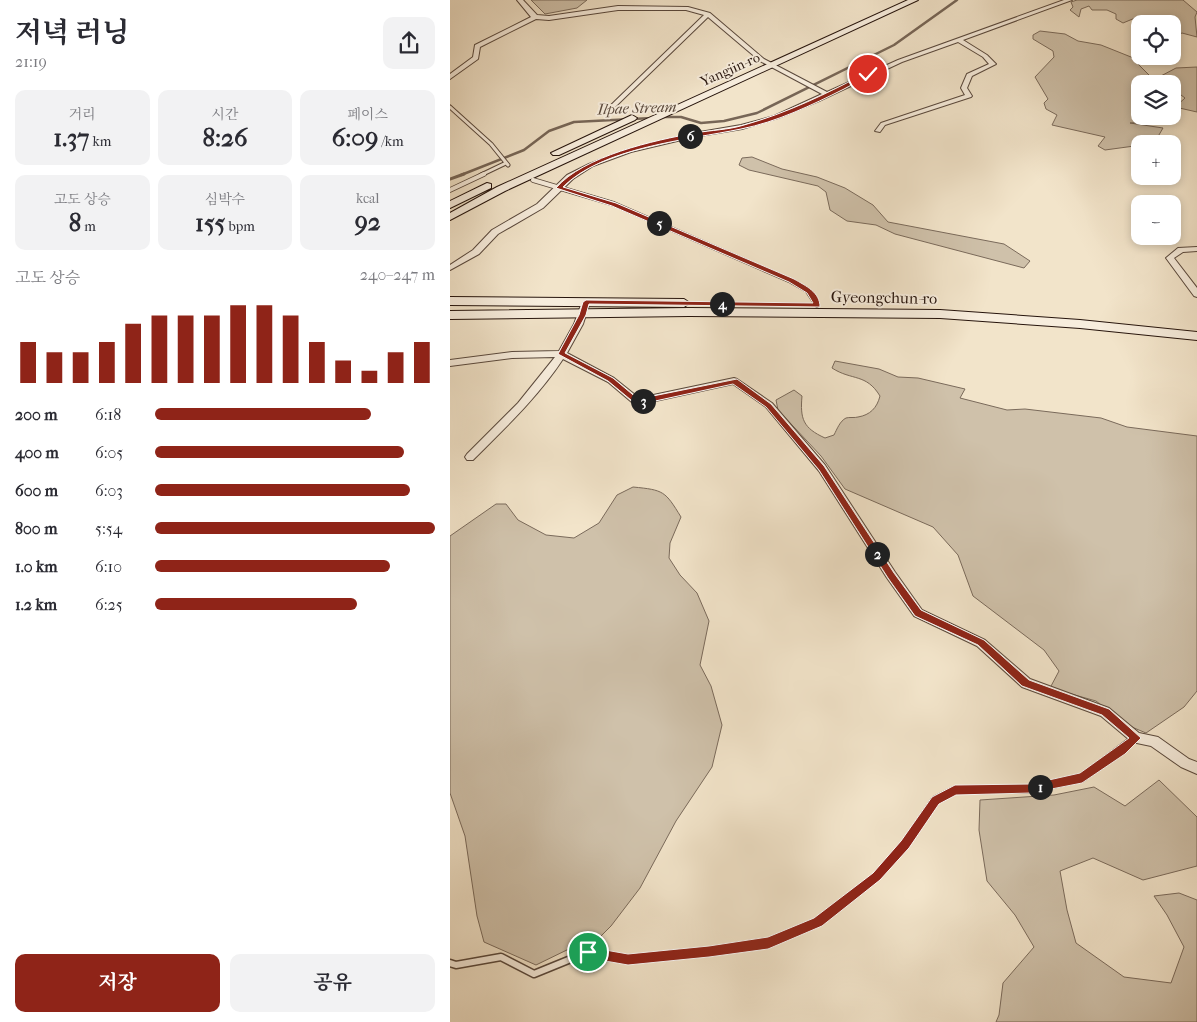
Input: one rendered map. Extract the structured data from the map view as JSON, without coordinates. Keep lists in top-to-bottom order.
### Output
{
  "streets": {
    "main road": ["Yangjin-ro", "Gyeongchun-ro"]
  },
  "water": ["Ilpae Stream"],
  "page": {
    "heading": ["저녁 러닝", "21:19"],
    "map_buttons": ["+", "−"],
    "stats": [
      ["거리", "1.37 km"],
      ["시간", "8:26"],
      ["페이스", "6:09 /km"],
      ["고도 상승", "8 m"],
      ["심박수", "155 bpm"],
      ["kcal", "92"]
    ],
    "pins": [
      "6",
      "5",
      "4",
      "3",
      "2",
      "1"
    ],
    "chart": ["고도 상승", "240–247 m"],
    "list": [
      {
        "name": "200 m",
        "note": "6:18"
      },
      {
        "name": "400 m",
        "note": "6:05"
      },
      {
        "name": "600 m",
        "note": "6:03"
      },
      {
        "name": "800 m",
        "note": "5:54"
      },
      {
        "name": "1.0 km",
        "note": "6:10"
      },
      {
        "name": "1.2 km",
        "note": "6:25"
      }
    ],
    "buttons": ["저장", "공유"]
  }
}
